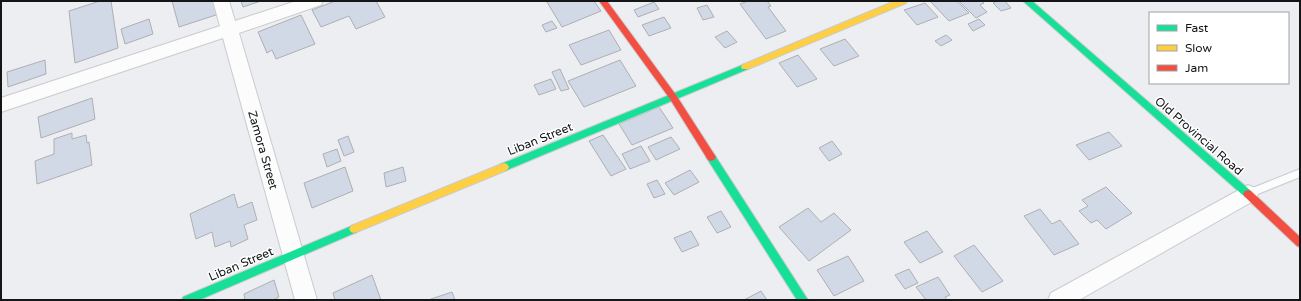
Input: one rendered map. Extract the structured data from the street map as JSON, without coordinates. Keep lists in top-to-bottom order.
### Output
{
  "streets": {
    "street": ["Old Provincial Road", "Liban Street", "Zamora Street"]
  },
  "crossings": [
    ["Liban Street", "Zamora Street"]
  ],
  "legend": ["Fast", "Slow", "Jam"]
}
